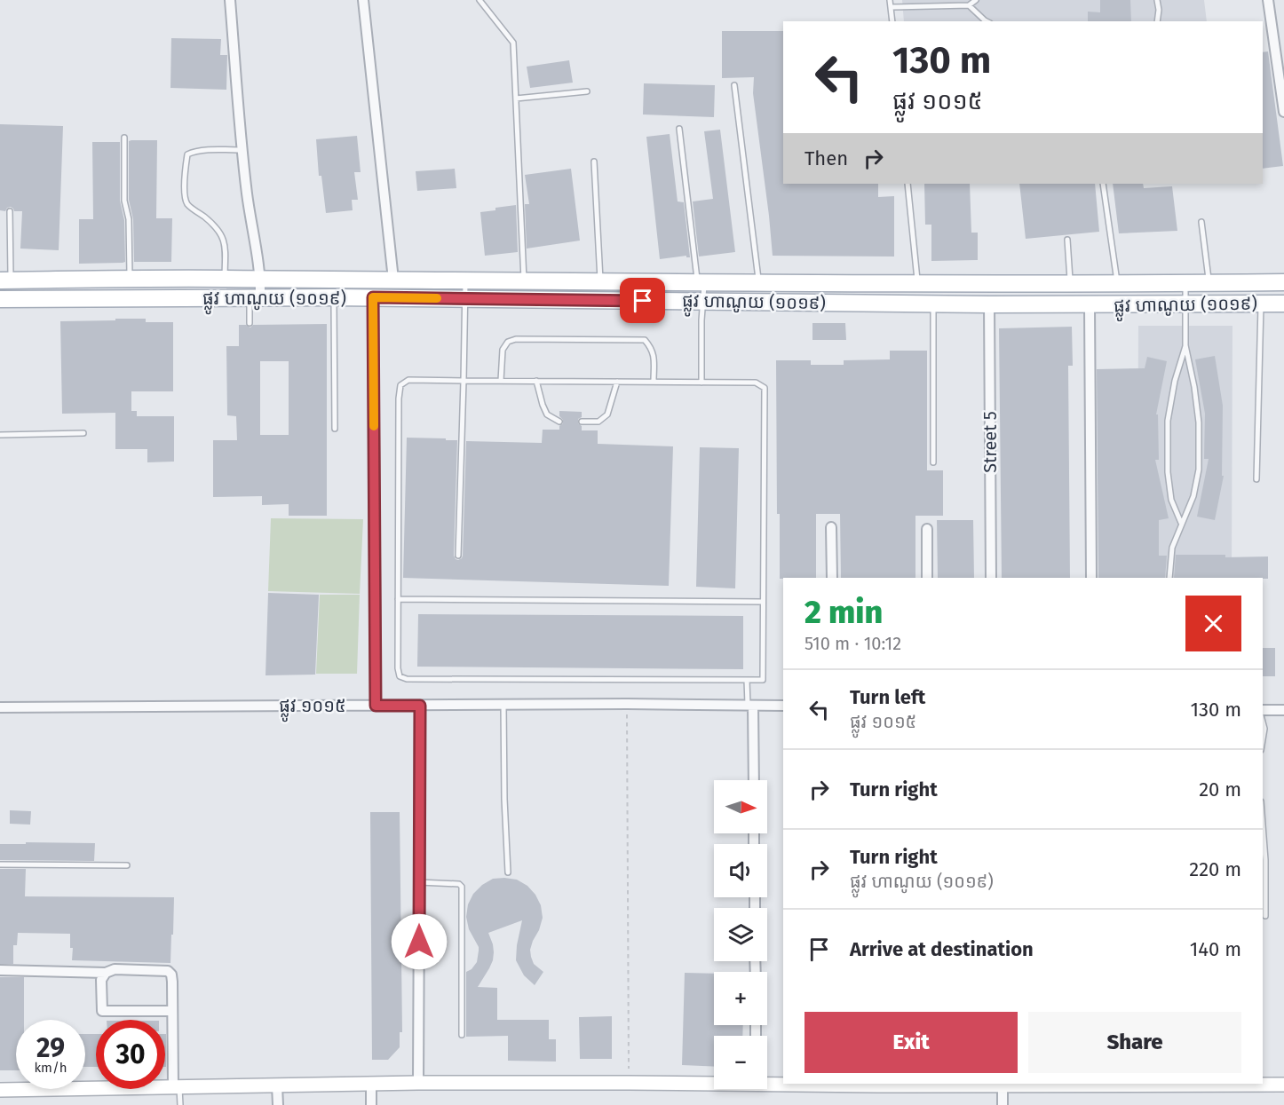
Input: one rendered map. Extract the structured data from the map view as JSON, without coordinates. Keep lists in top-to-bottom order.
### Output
{
  "streets": {
    "main road": ["ផ្លូវ ហាណូយ (១០១៩)"],
    "street": ["Street 5", "ផ្លូវ ១០១៥"]
  },
  "crossings": [
    ["ផ្លូវ ហាណូយ (១០១៩)", "Street 5"]
  ],
  "north": "right",
  "page": {
    "turn": ["130 m", "ផ្លូវ ១០១៥"],
    "then": "Then",
    "heading": ["2 min", "510 m · 10:12"],
    "list": [
      {
        "name": "Turn left",
        "note": "ផ្លូវ ១០១៥",
        "value": "130 m"
      },
      {
        "name": "Turn right",
        "value": "20 m"
      },
      {
        "name": "Turn right",
        "note": "ផ្លូវ ហាណូយ (១០១៩)",
        "value": "220 m"
      },
      {
        "name": "Arrive at destination",
        "value": "140 m"
      }
    ],
    "map_buttons": ["+", "−"],
    "buttons": ["Exit", "Share"],
    "speed": "29 km/h",
    "limit": "30"
  }
}
